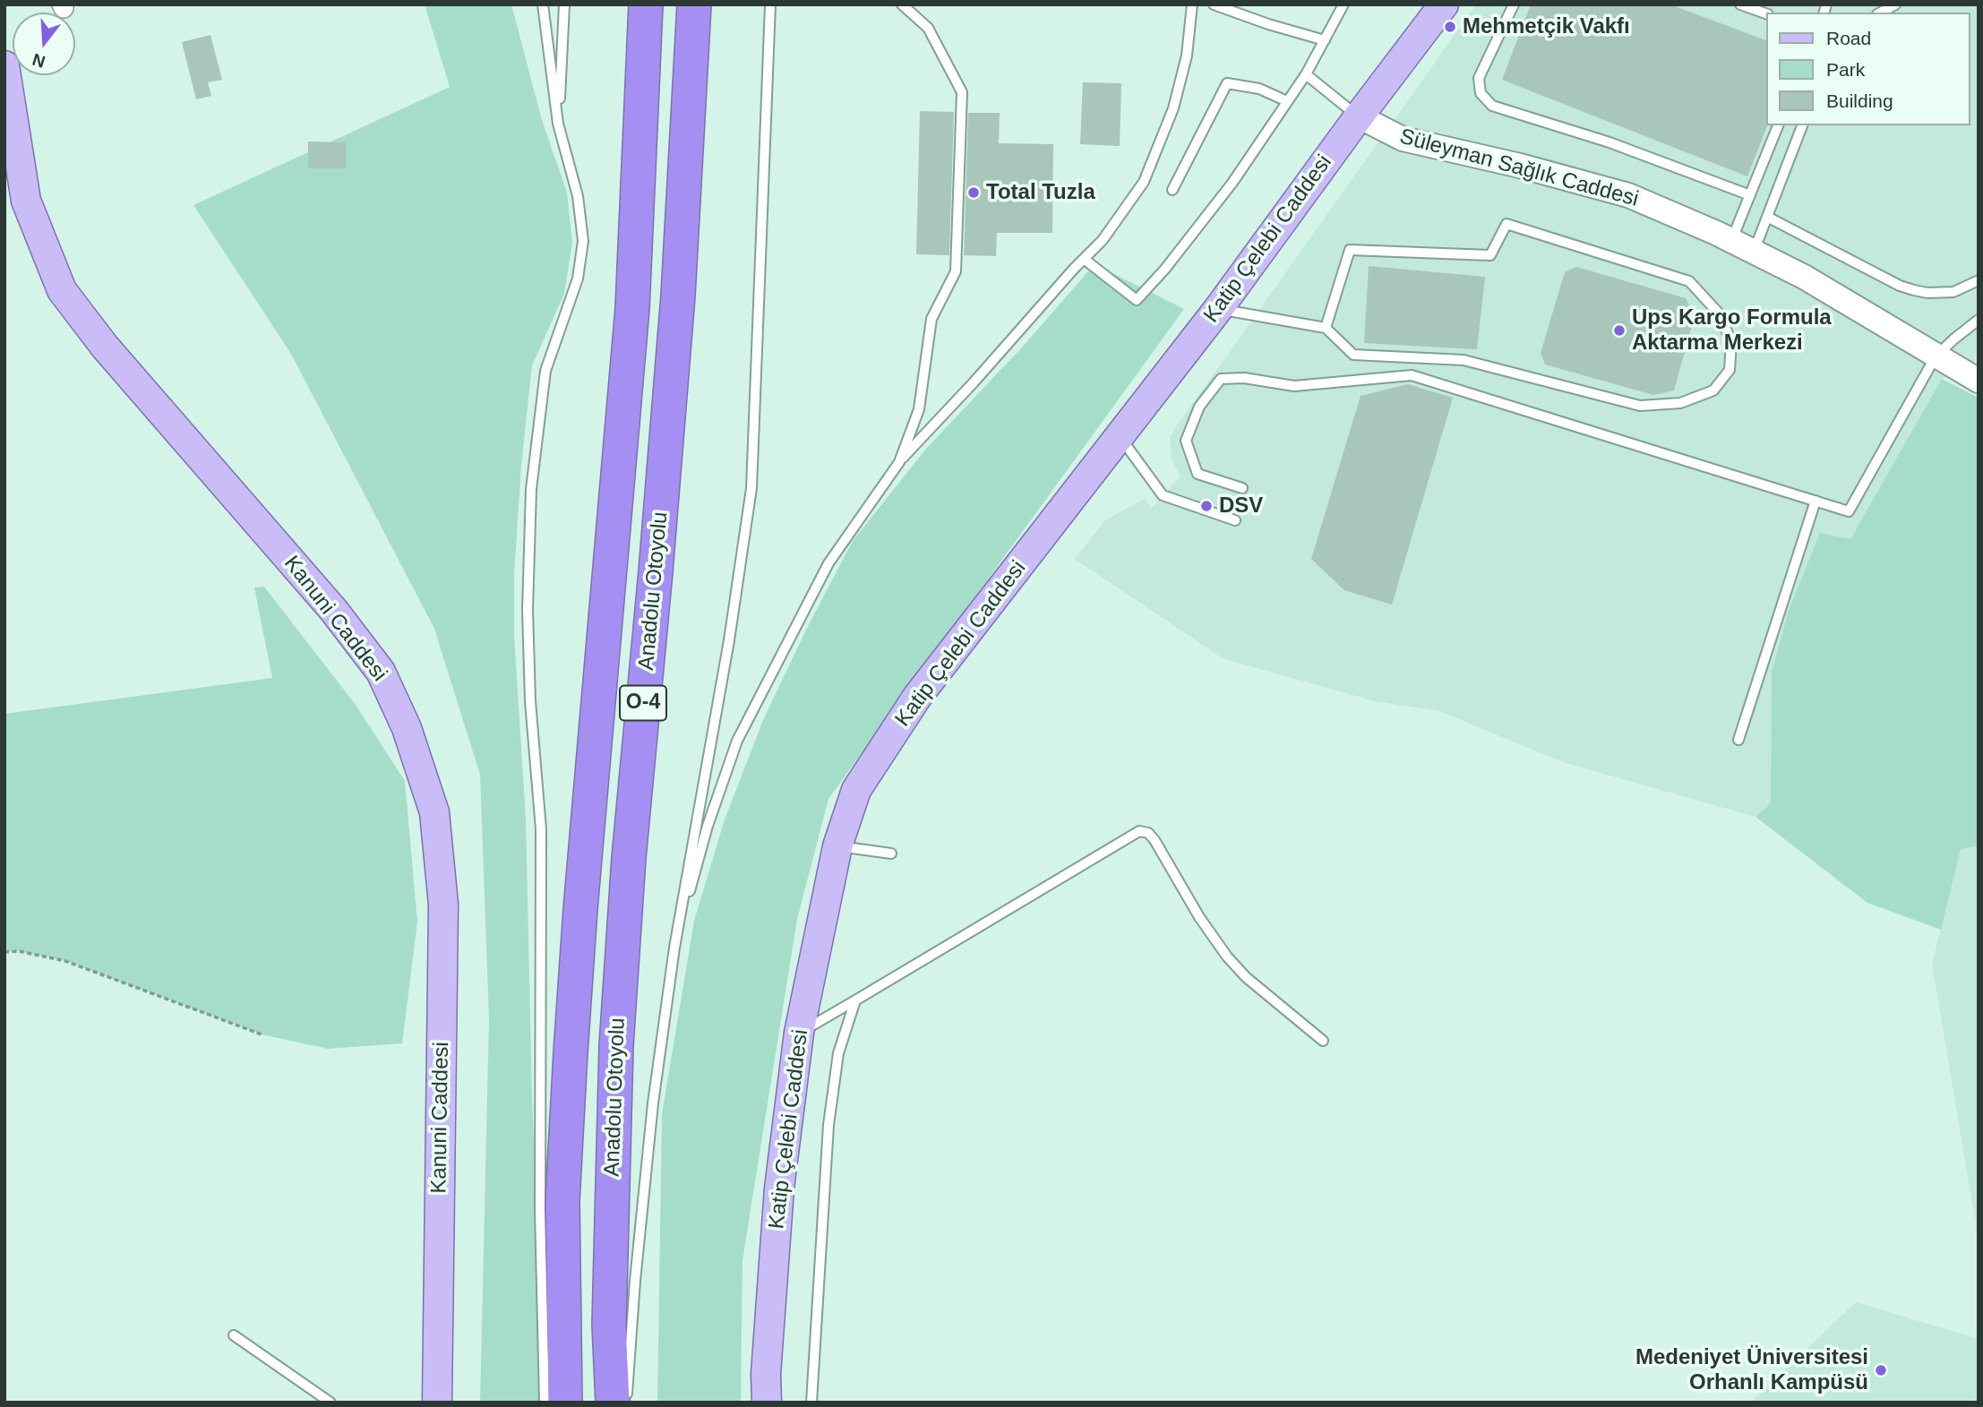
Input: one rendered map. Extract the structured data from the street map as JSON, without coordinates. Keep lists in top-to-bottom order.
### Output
{
  "streets": {
    "highway": ["Anadolu Otoyolu", "O-4"],
    "main road": ["Katip Çelebi Caddesi", "Kanuni Caddesi"],
    "street": ["Süleyman Sağlık Caddesi"]
  },
  "crossings": [
    ["Süleyman Sağlık Caddesi", "Katip Çelebi Caddesi"]
  ],
  "places": [
    "Mehmetçik Vakfı",
    "Total Tuzla",
    "Ups Kargo Formula Aktarma Merkezi",
    "DSV",
    "Medeniyet Üniversitesi Orhanlı Kampüsü"
  ],
  "legend": ["Road", "Park", "Building"],
  "north": "bottom"
}
